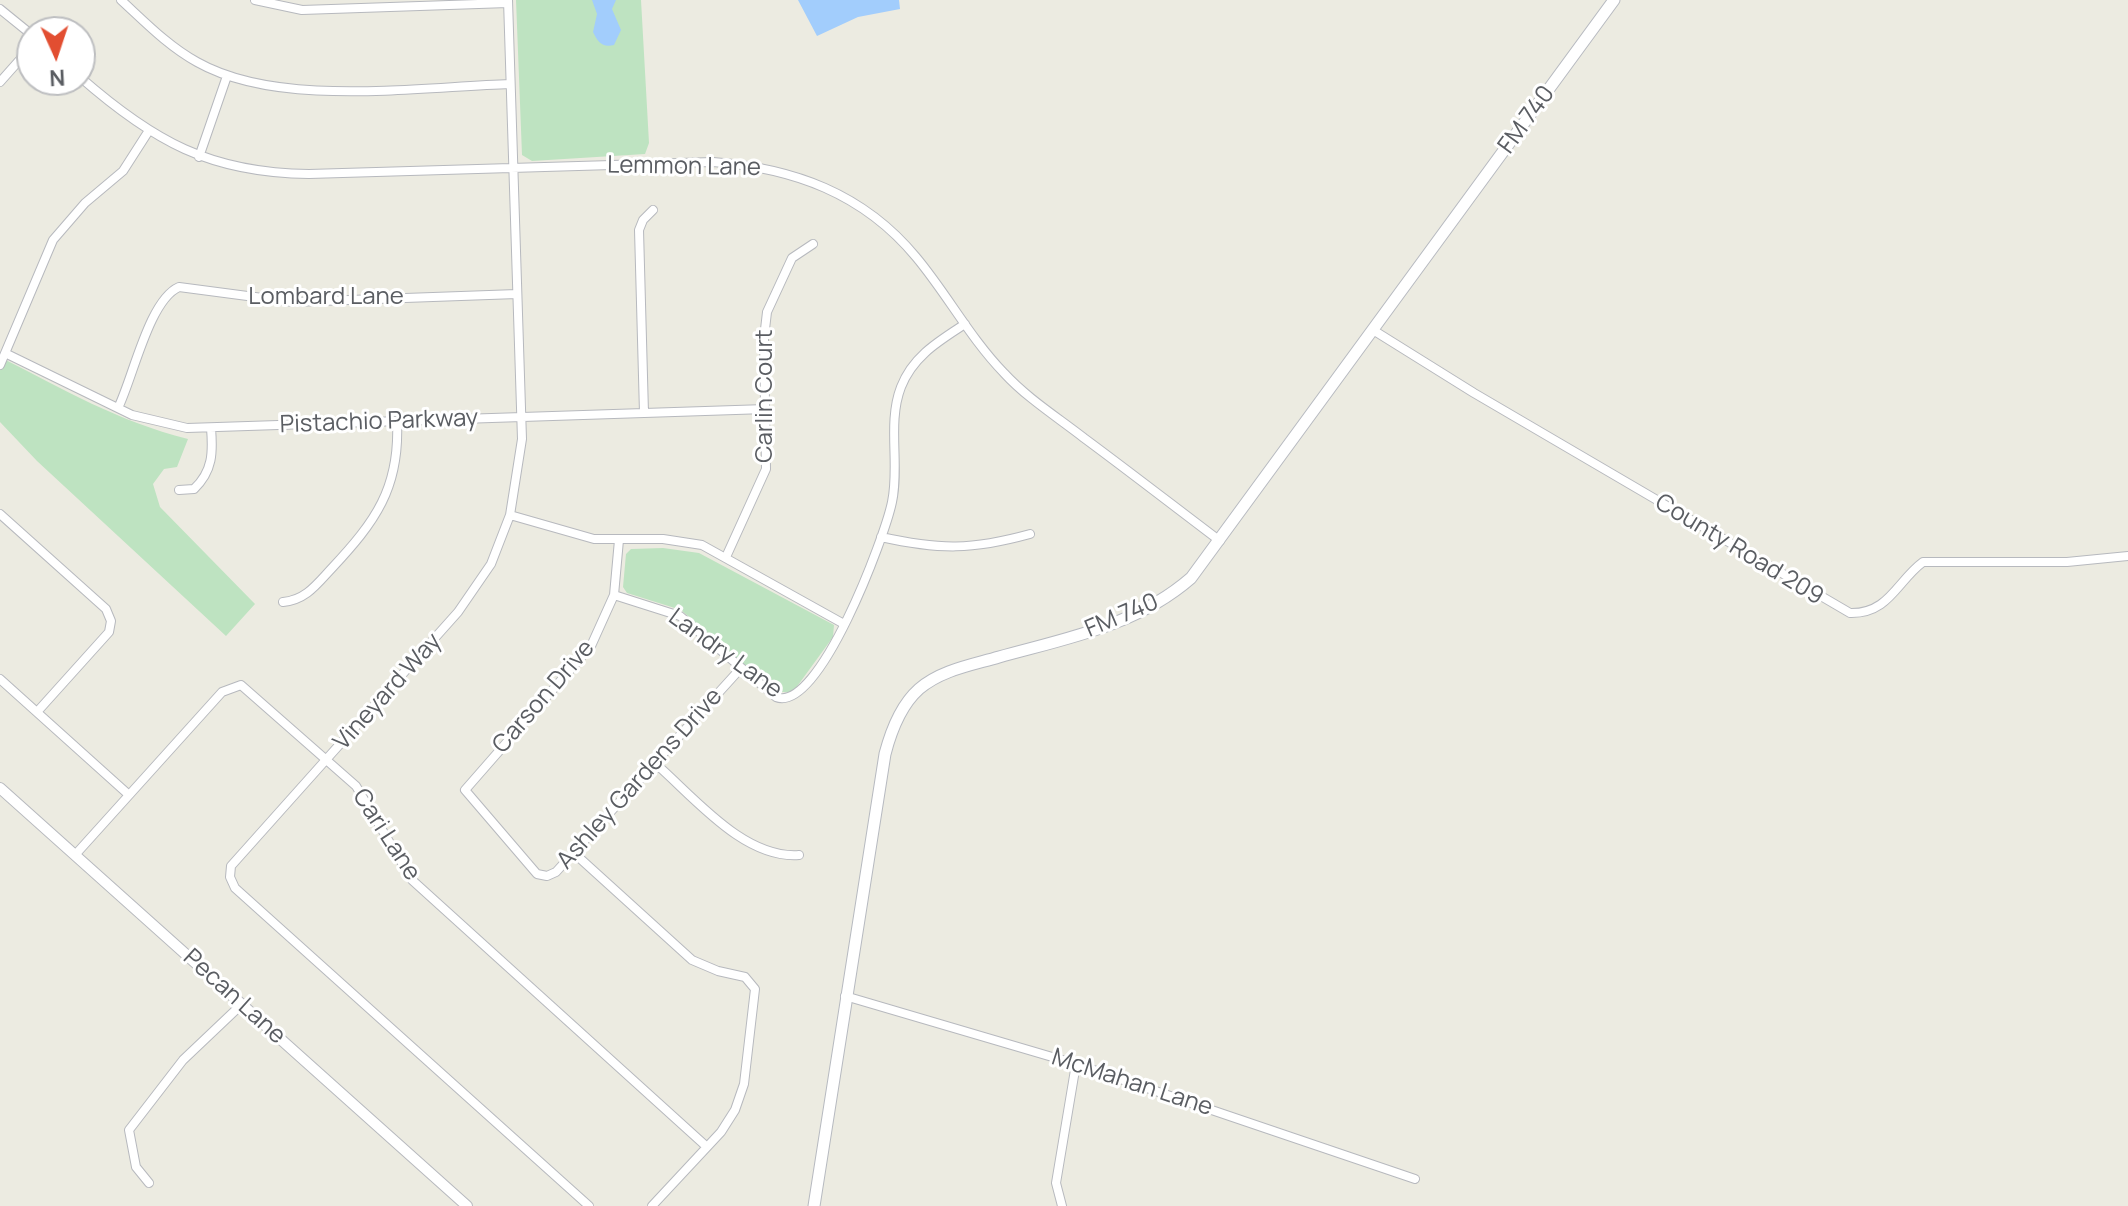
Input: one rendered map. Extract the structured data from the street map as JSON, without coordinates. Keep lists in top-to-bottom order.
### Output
{
  "streets": {
    "main road": ["FM 740"],
    "street": [
      "Lemmon Lane",
      "Lombard Lane",
      "Carlin Court",
      "Pistachio Parkway",
      "County Road 209",
      "Landry Lane",
      "Vineyard Way",
      "Carson Drive",
      "Ashley Gardens Drive",
      "Cari Lane",
      "Pecan Lane",
      "McMahan Lane"
    ]
  },
  "crossings": [
    ["FM 740", "Lemmon Lane"],
    ["FM 740", "County Road 209"],
    ["FM 740", "McMahan Lane"],
    ["Lemmon Lane", "Landry Lane"],
    ["Lemmon Lane", "Vineyard Way"],
    ["Lombard Lane", "Pistachio Parkway"],
    ["Lombard Lane", "Vineyard Way"],
    ["Carlin Court", "Pistachio Parkway"],
    ["Pistachio Parkway", "Vineyard Way"],
    ["Landry Lane", "Carson Drive"],
    ["Landry Lane", "Ashley Gardens Drive"],
    ["Vineyard Way", "Cari Lane"],
    ["Carson Drive", "Ashley Gardens Drive"],
    ["Cari Lane", "Pecan Lane"]
  ],
  "north": "bottom"
}
